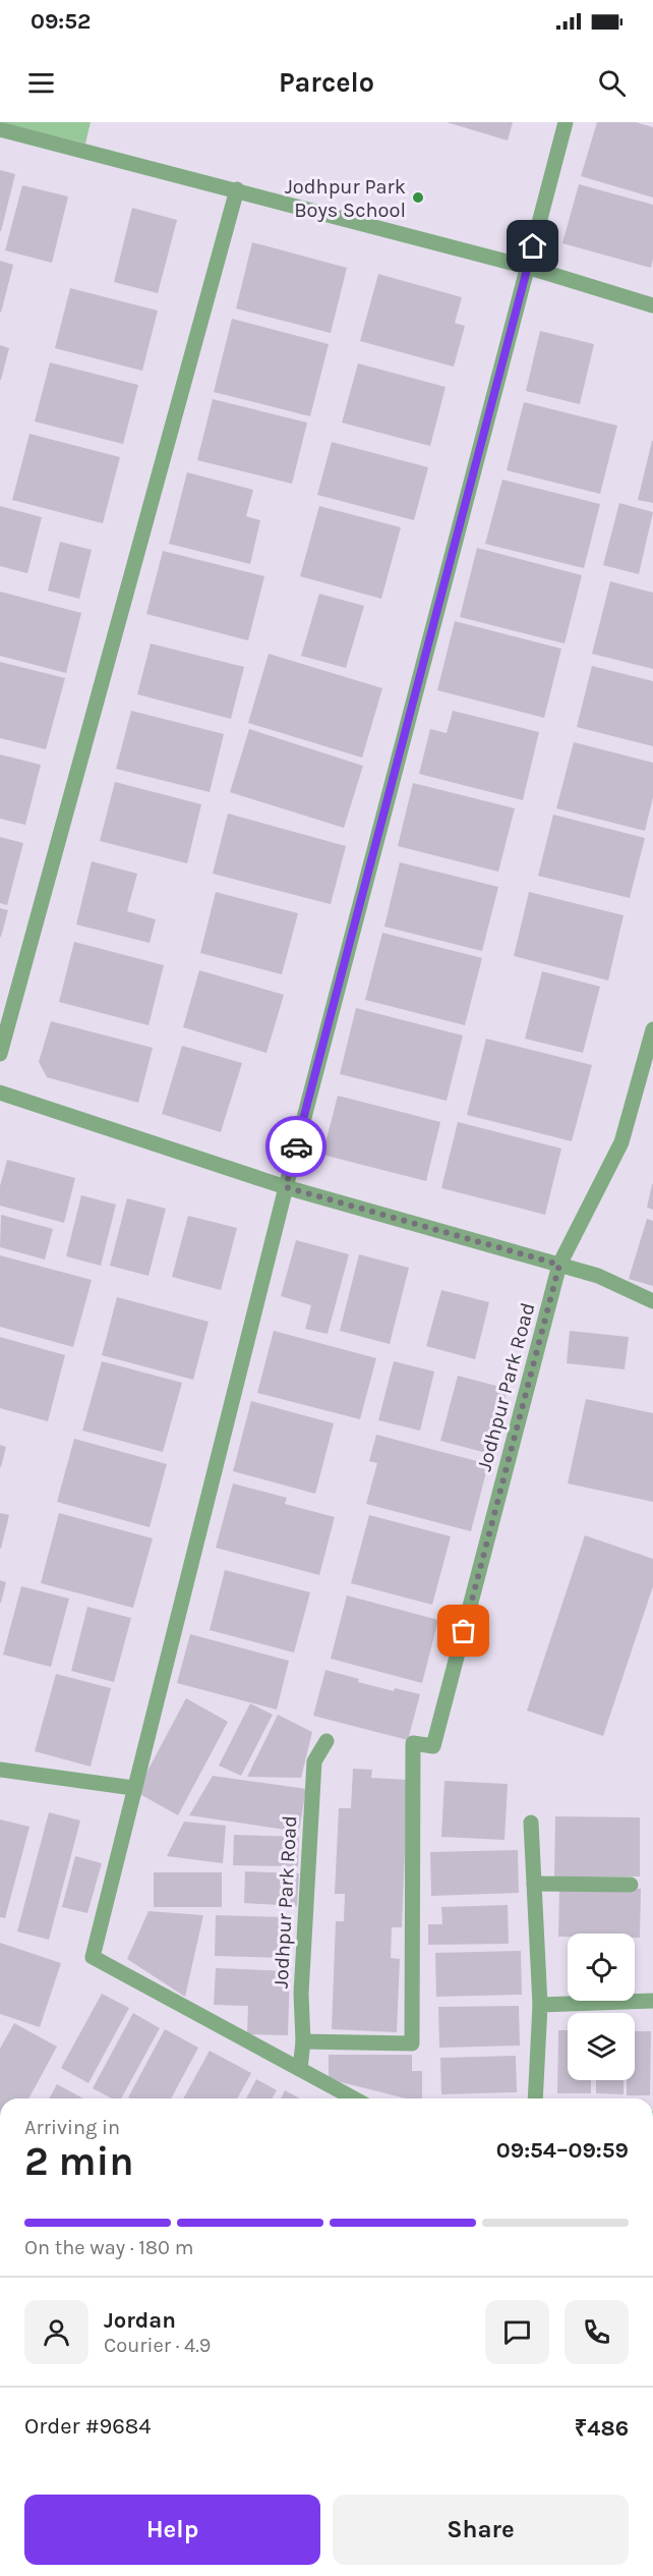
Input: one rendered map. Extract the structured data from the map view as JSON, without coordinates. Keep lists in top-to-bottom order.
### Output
{
  "streets": {
    "street": ["Jodhpur Park Road"]
  },
  "places": ["Jodhpur Park Boys School"],
  "page": {
    "status": "09:52",
    "header": "Parcelo",
    "heading": ["2 min", "Arriving in", "09:54–09:59"],
    "panel": [
      "Jordan",
      "Courier · 4.9",
      "Order #9684",
      "₹486"
    ],
    "bar": "On the way · 180 m",
    "buttons": ["Help", "Share"]
  }
}
